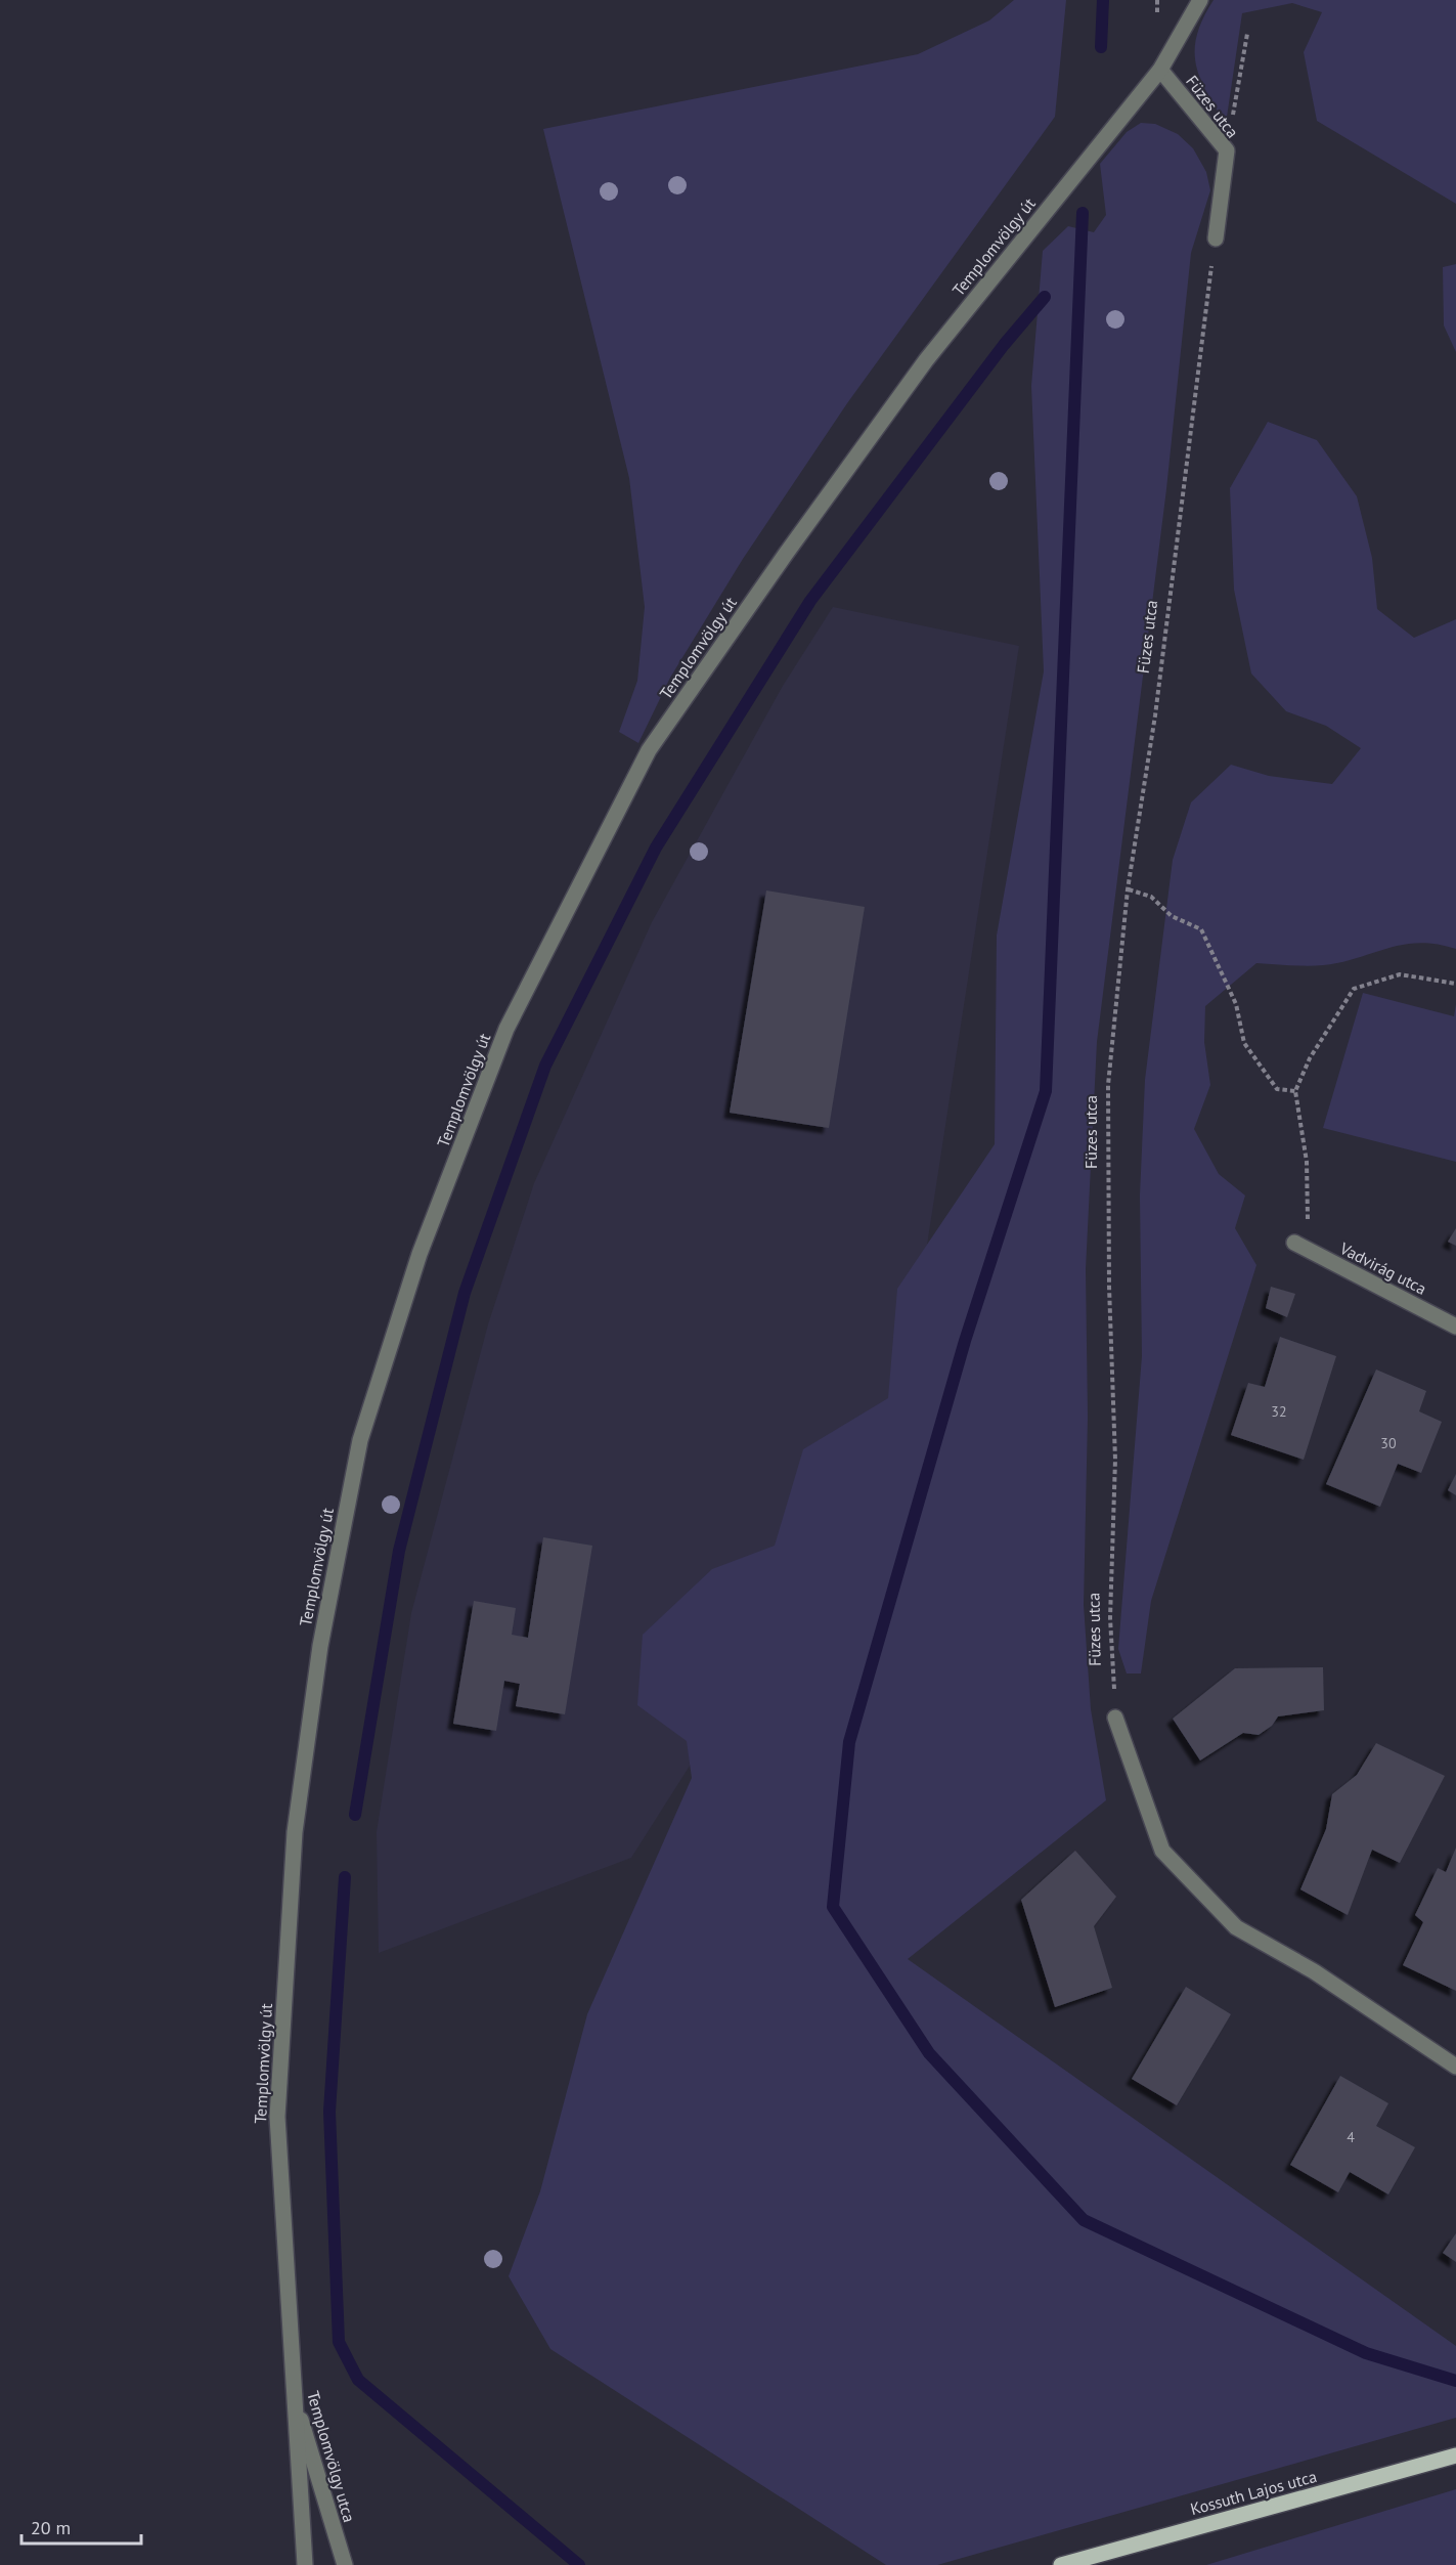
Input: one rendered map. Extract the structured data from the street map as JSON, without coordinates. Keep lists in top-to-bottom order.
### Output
{
  "streets": {
    "main road": ["Kossuth Lajos utca"],
    "street": [
      "Füzes utca",
      "Templomvölgy út",
      "Vadvirág utca",
      "Templomvölgy utca"
    ]
  },
  "crossings": [
    ["Füzes utca", "Templomvölgy út"],
    ["Templomvölgy út", "Templomvölgy utca"]
  ],
  "house_numbers": ["32", "30", "4"],
  "scale_bar": "20 m"
}
